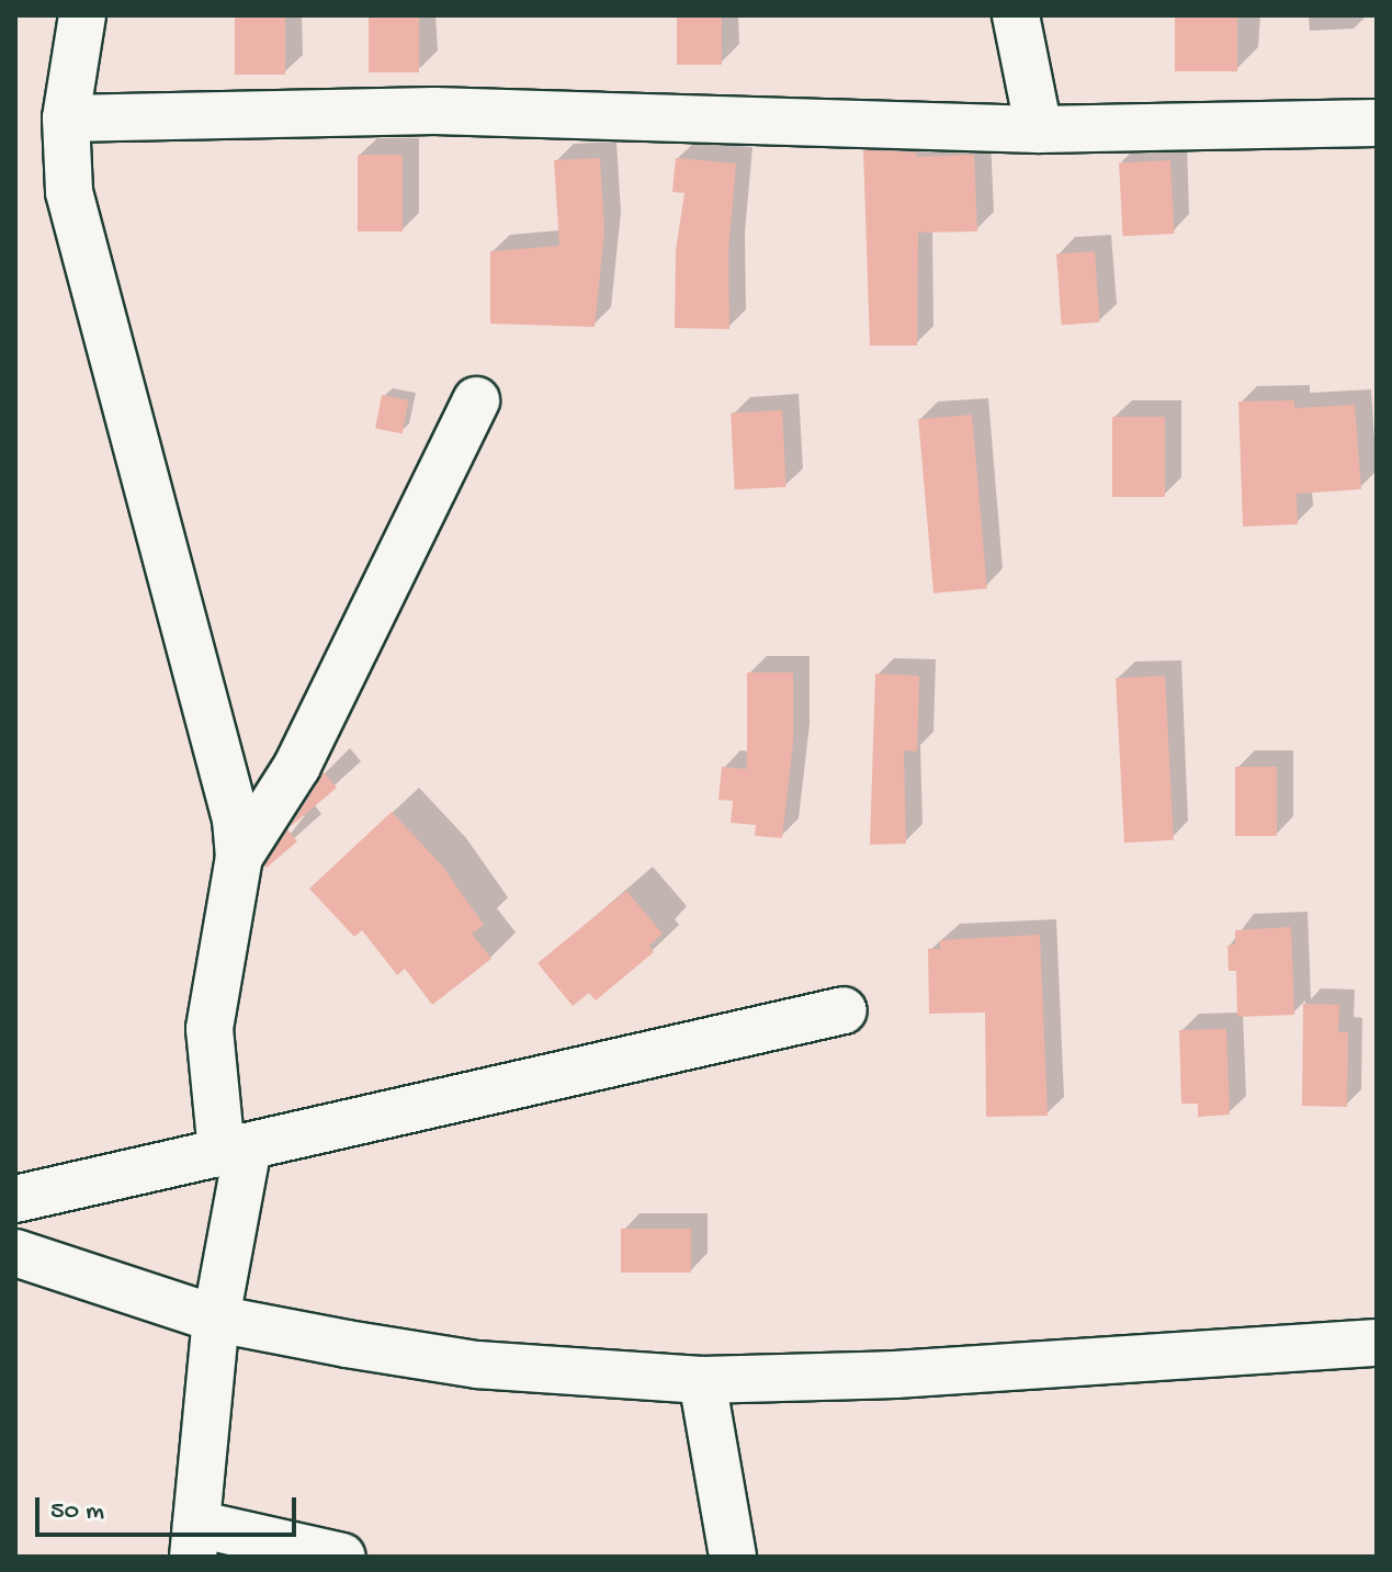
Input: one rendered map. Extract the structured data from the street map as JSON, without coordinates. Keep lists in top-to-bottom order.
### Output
{
  "scale_bar": "50 m"
}
